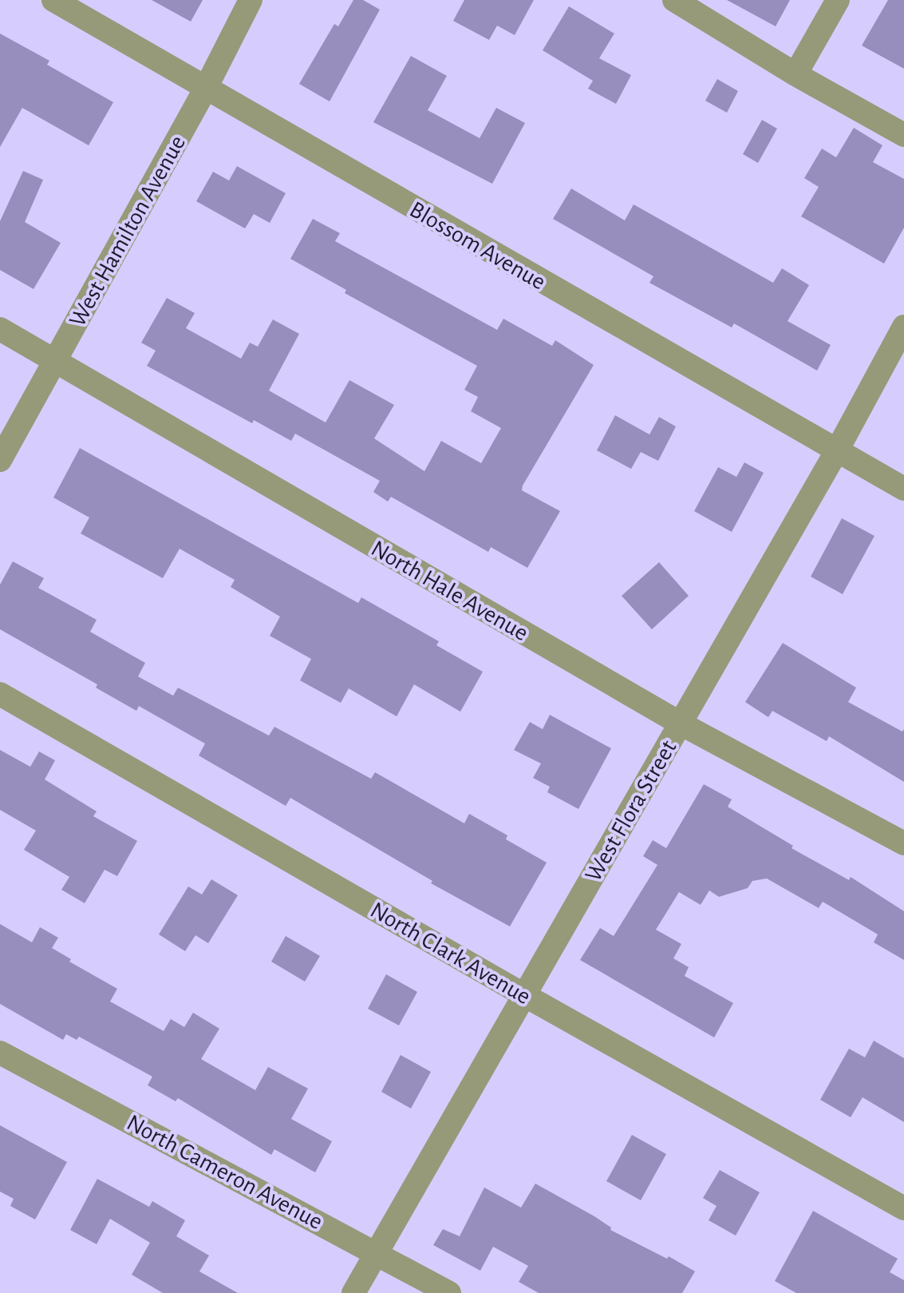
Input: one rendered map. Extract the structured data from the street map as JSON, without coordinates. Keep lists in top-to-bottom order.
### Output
{
  "streets": {
    "street": [
      "West Hamilton Avenue",
      "Blossom Avenue",
      "North Hale Avenue",
      "West Flora Street",
      "North Clark Avenue",
      "North Cameron Avenue"
    ]
  },
  "crossings": [
    ["West Hamilton Avenue", "Blossom Avenue"],
    ["West Hamilton Avenue", "North Hale Avenue"],
    ["Blossom Avenue", "West Flora Street"],
    ["North Hale Avenue", "West Flora Street"],
    ["West Flora Street", "North Clark Avenue"],
    ["West Flora Street", "North Cameron Avenue"]
  ]
}
